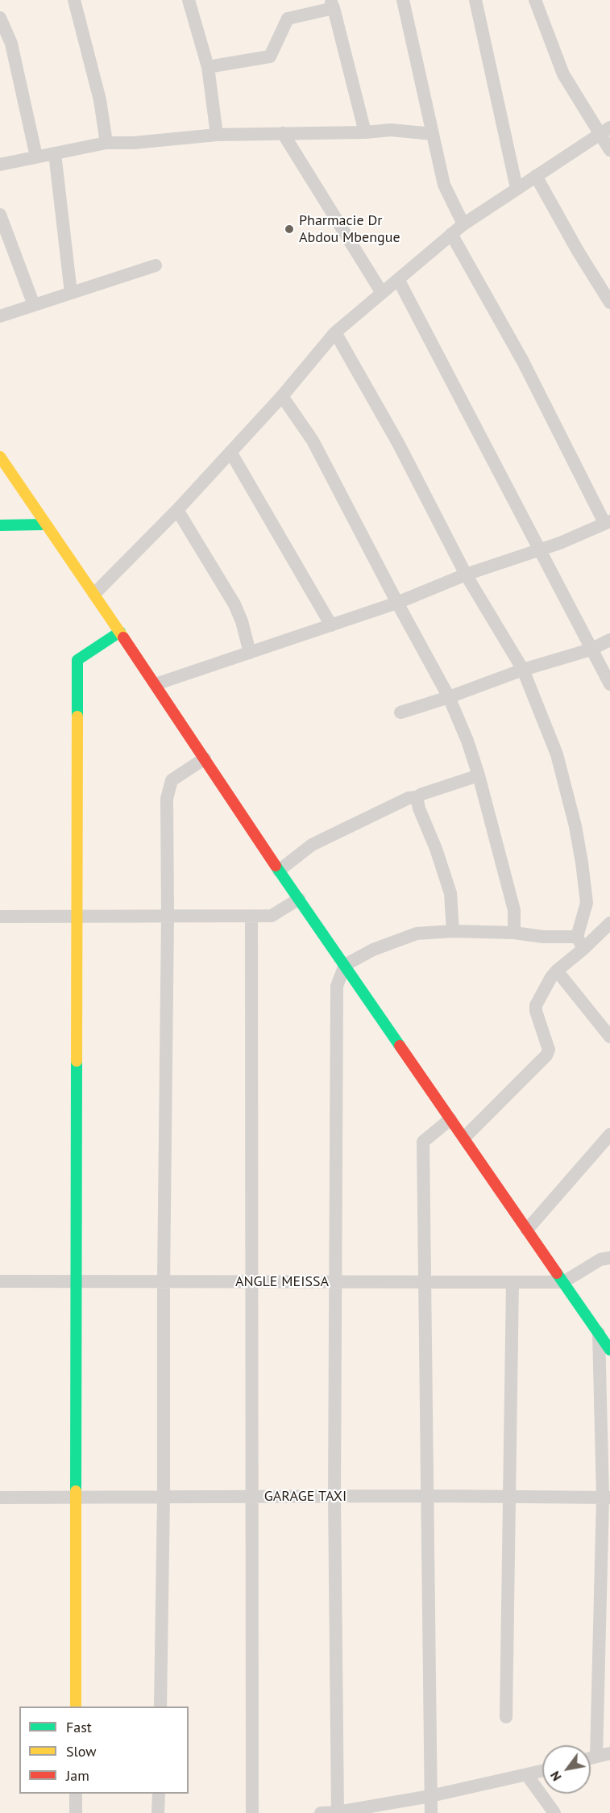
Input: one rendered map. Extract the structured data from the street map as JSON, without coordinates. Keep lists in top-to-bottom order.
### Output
{
  "streets": {
    "street": ["ANGLE MEISSA", "GARAGE TAXI"]
  },
  "places": ["Pharmacie Dr Abdou Mbengue"],
  "legend": ["Fast", "Slow", "Jam"],
  "north": "bottom left"
}
